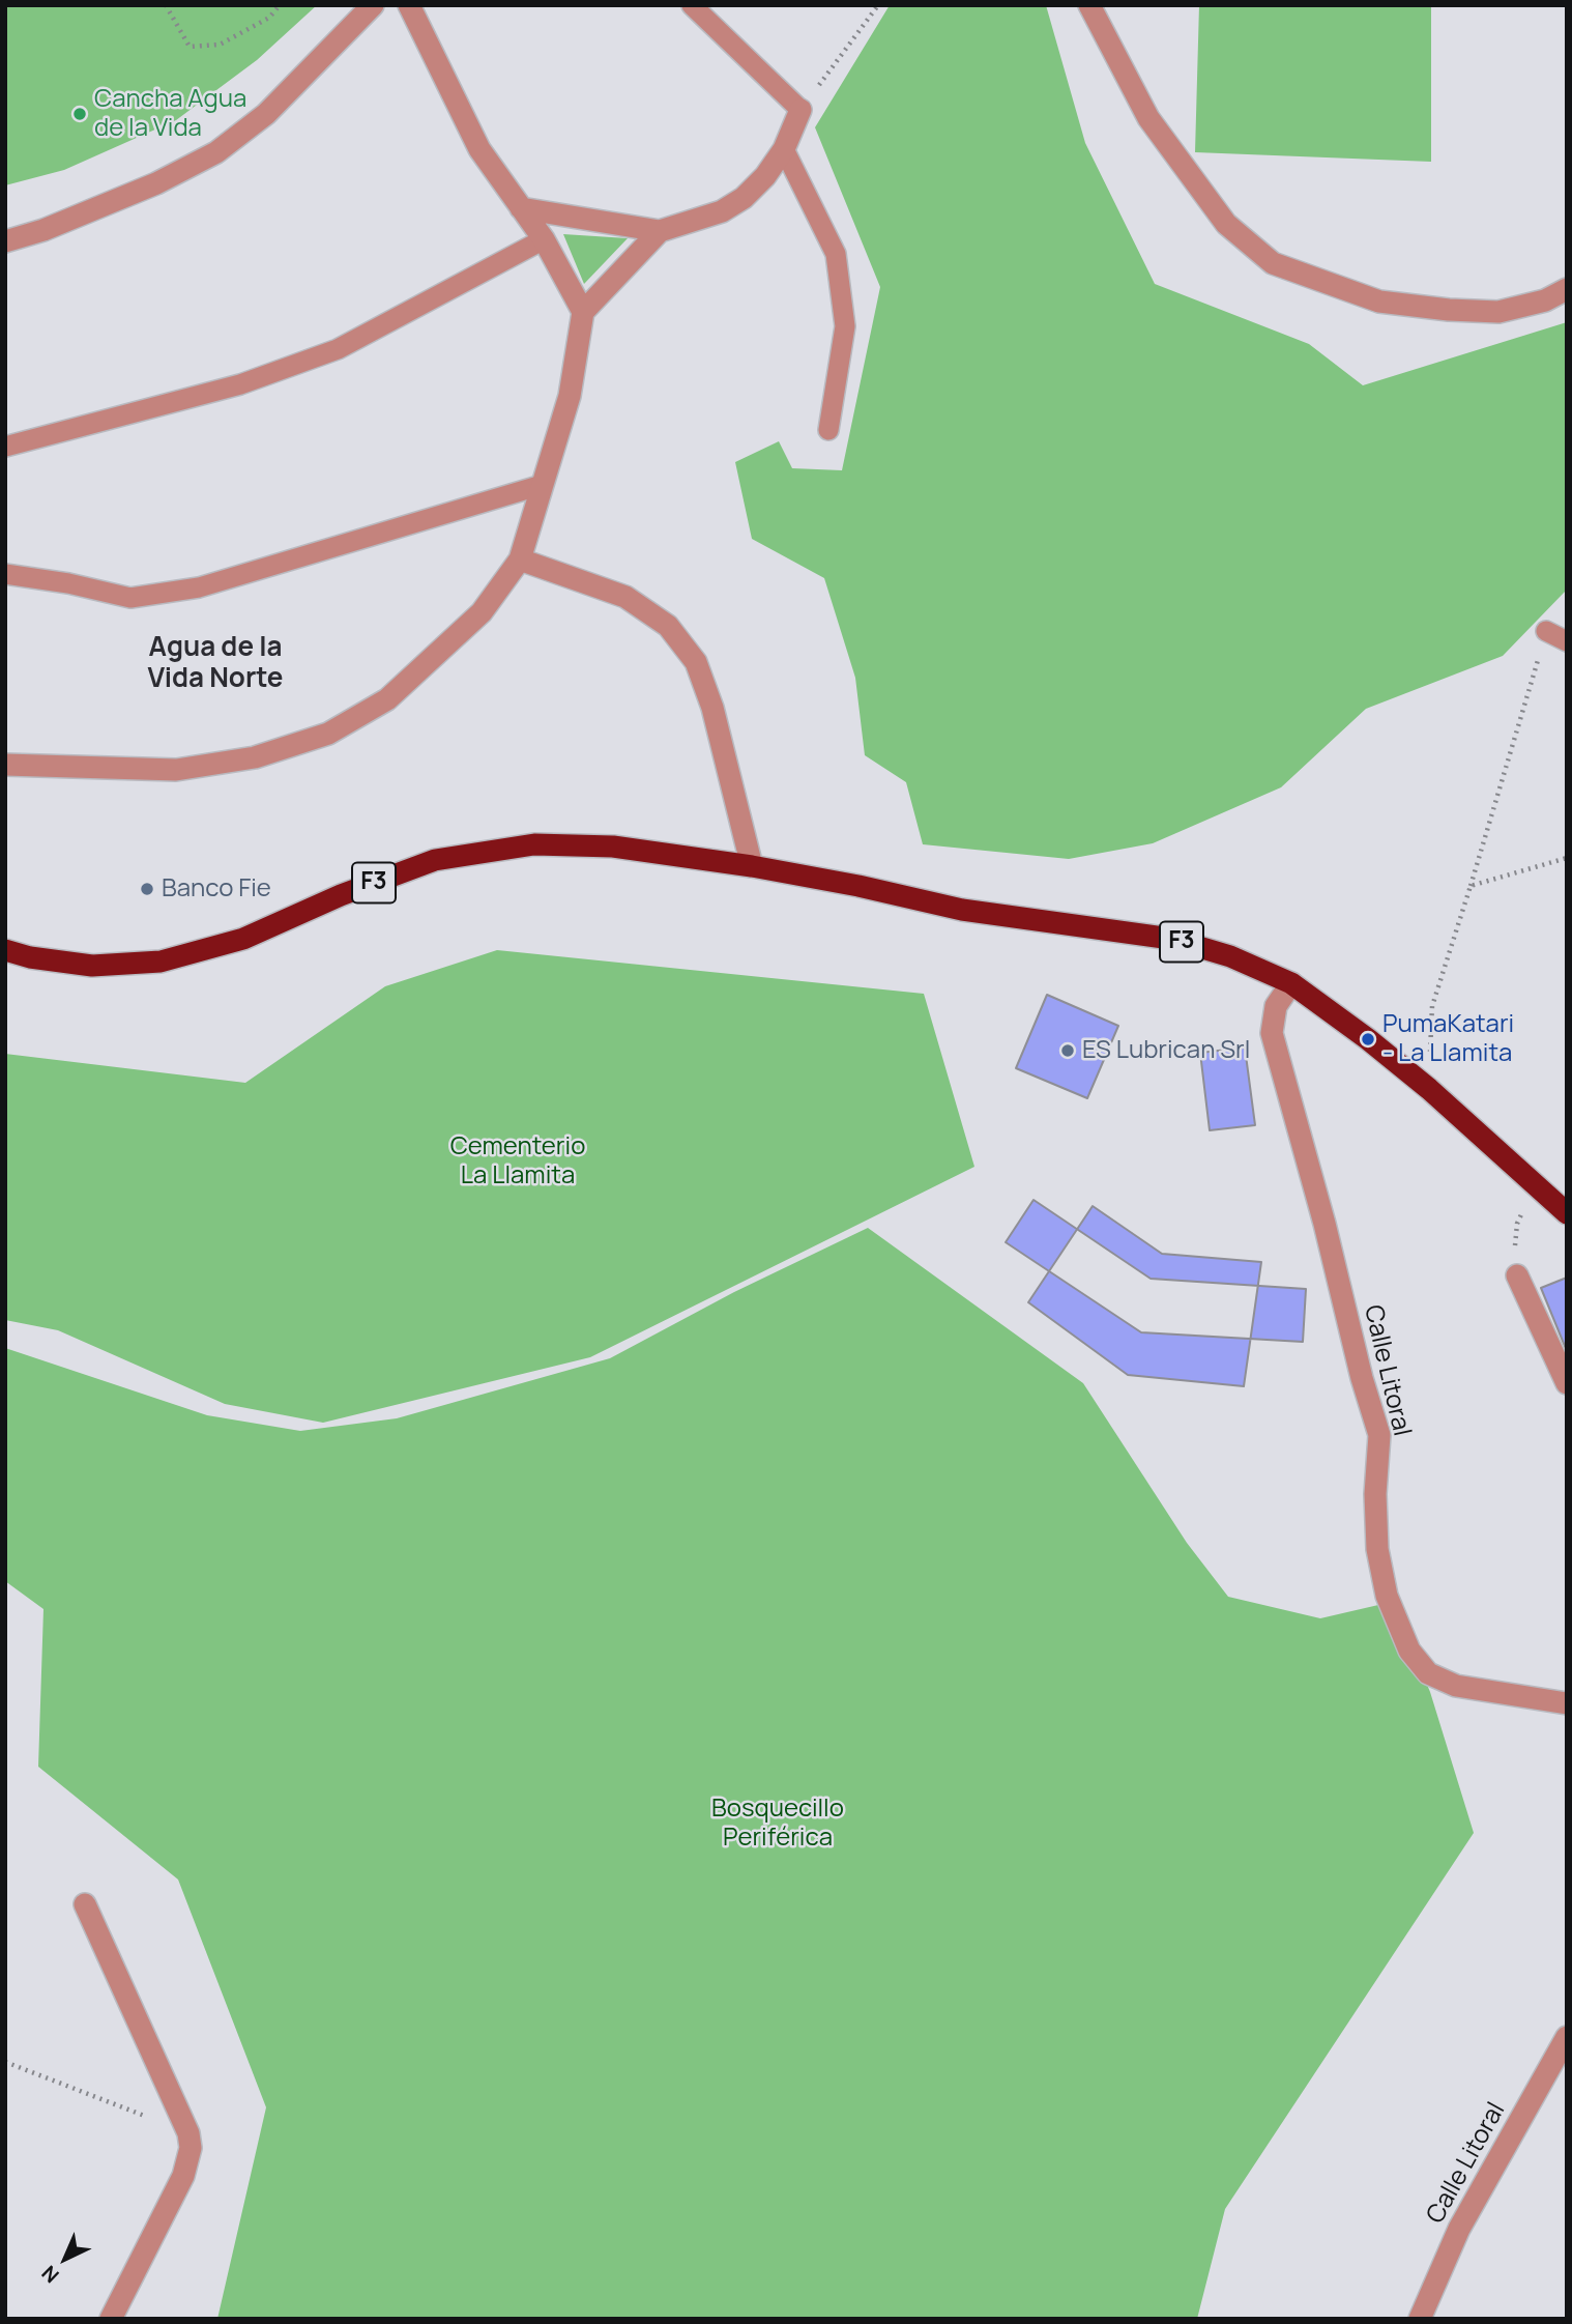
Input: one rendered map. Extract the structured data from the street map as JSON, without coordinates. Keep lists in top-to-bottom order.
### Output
{
  "streets": {
    "highway": ["F3"],
    "street": ["Calle Litoral"]
  },
  "crossings": [
    ["F3", "Calle Litoral"]
  ],
  "districts": ["Agua de la Vida Norte"],
  "parks": ["Cementerio La Llamita", "Bosquecillo Periférica"],
  "places": [
    "Cancha Agua de la Vida",
    "Banco Fie",
    "PumaKatari - La Llamita",
    "ES Lubrican Srl"
  ],
  "north": "bottom left"
}
